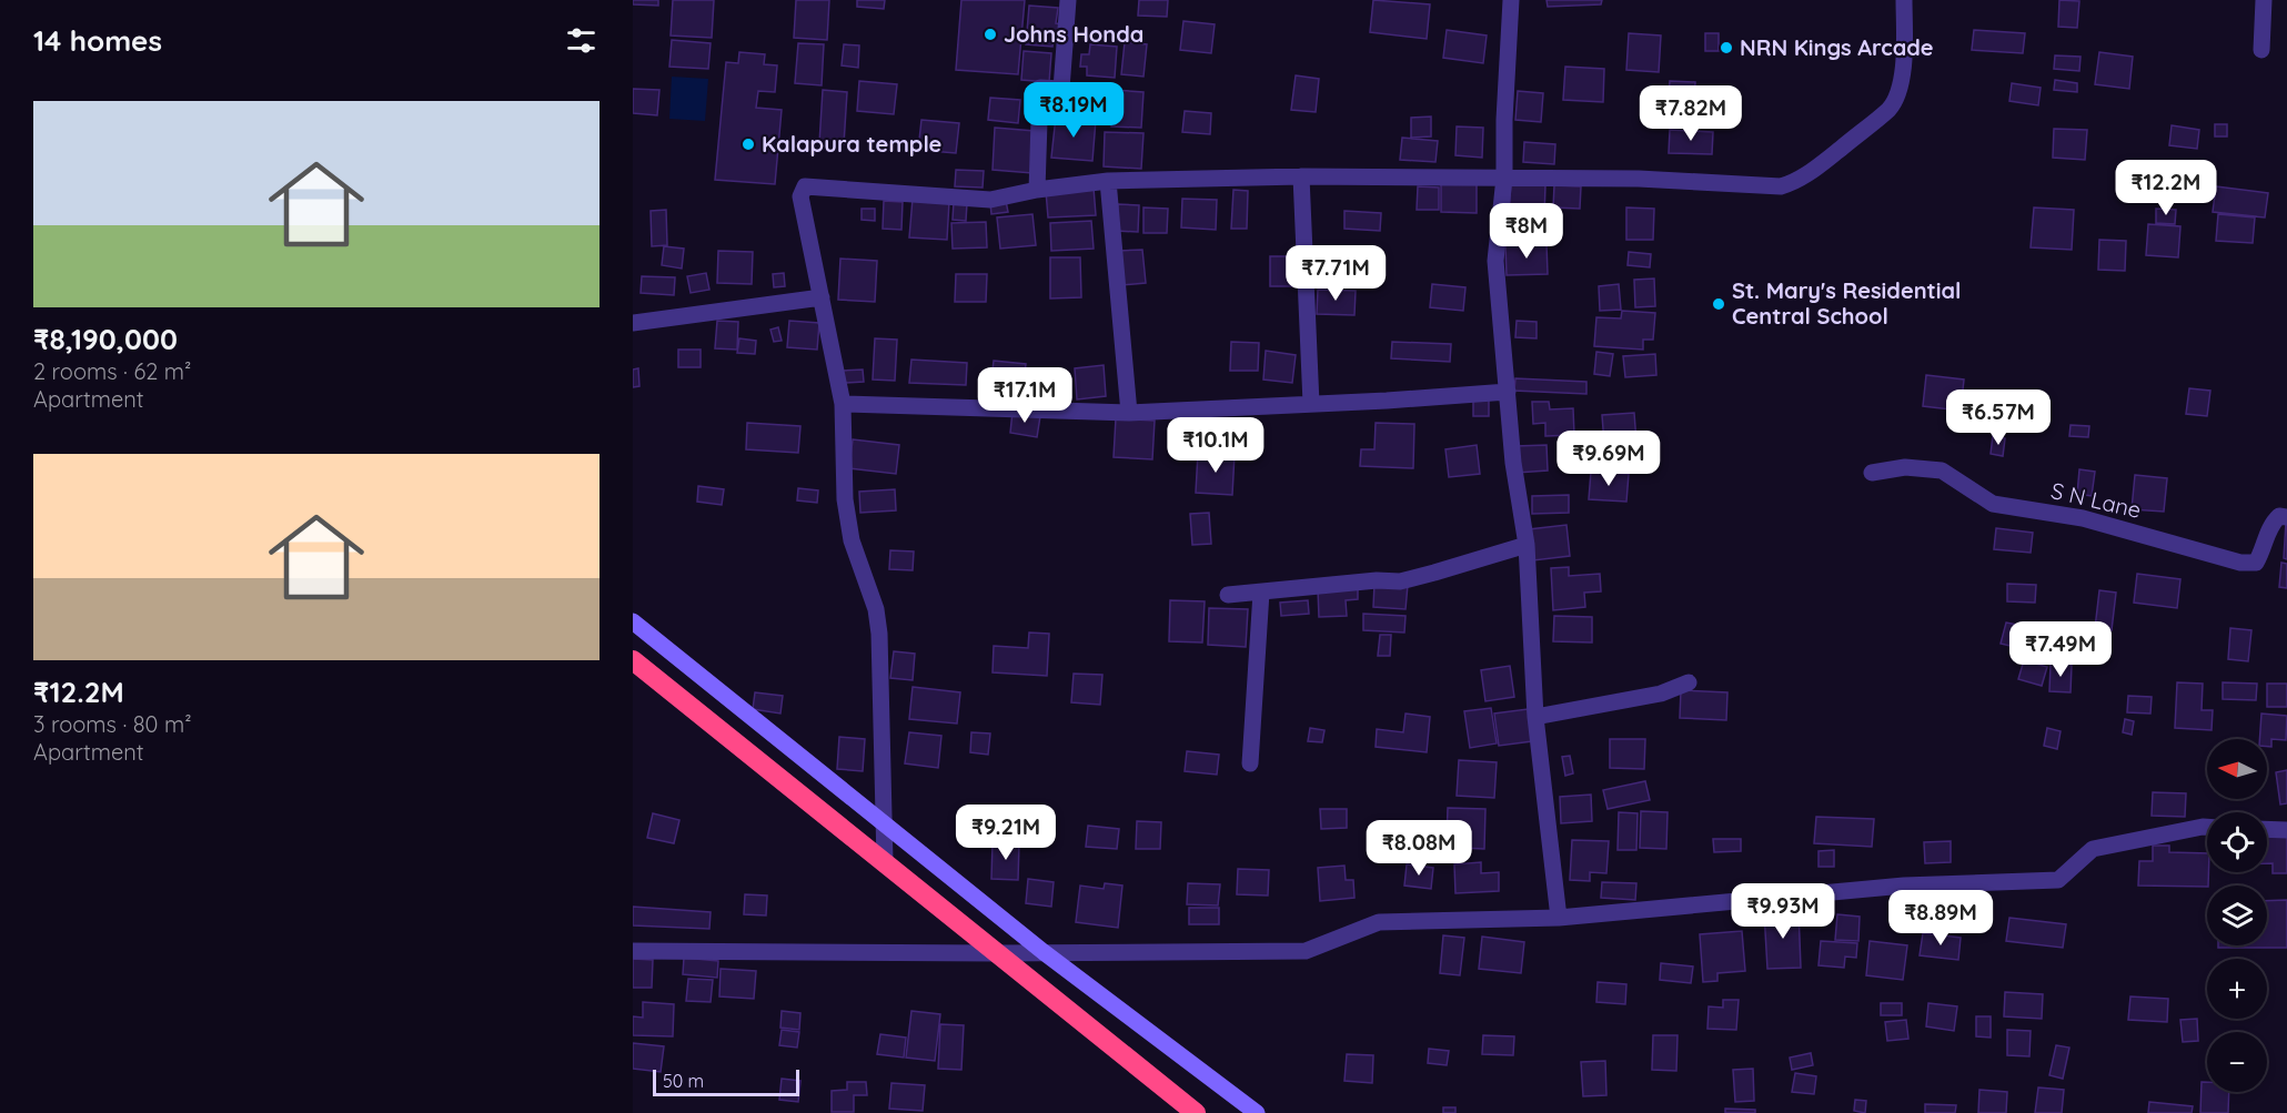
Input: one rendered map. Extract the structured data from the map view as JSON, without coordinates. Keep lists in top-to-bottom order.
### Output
{
  "streets": {
    "street": ["S N Lane"]
  },
  "places": [
    "Johns Honda",
    "NRN Kings Arcade",
    "Kalapura temple",
    "St. Mary's Residential Central School"
  ],
  "scale_bar": "50 m",
  "north": "left",
  "page": {
    "heading": "14 homes",
    "list": [
      {
        "name": "₹8,190,000",
        "note": "2 rooms · 62 m² · Apartment"
      },
      {
        "name": "₹12.2M",
        "note": "3 rooms · 80 m² · Apartment"
      }
    ],
    "price": [
      "₹8.19M",
      "₹7.82M",
      "₹12.2M",
      "₹8M",
      "₹7.71M",
      "₹17.1M",
      "₹6.57M",
      "₹10.1M",
      "₹9.69M",
      "₹7.49M",
      "₹9.21M",
      "₹8.08M",
      "₹9.93M",
      "₹8.89M"
    ],
    "map_buttons": ["+", "−"],
    "scale": "50 m"
  }
}
